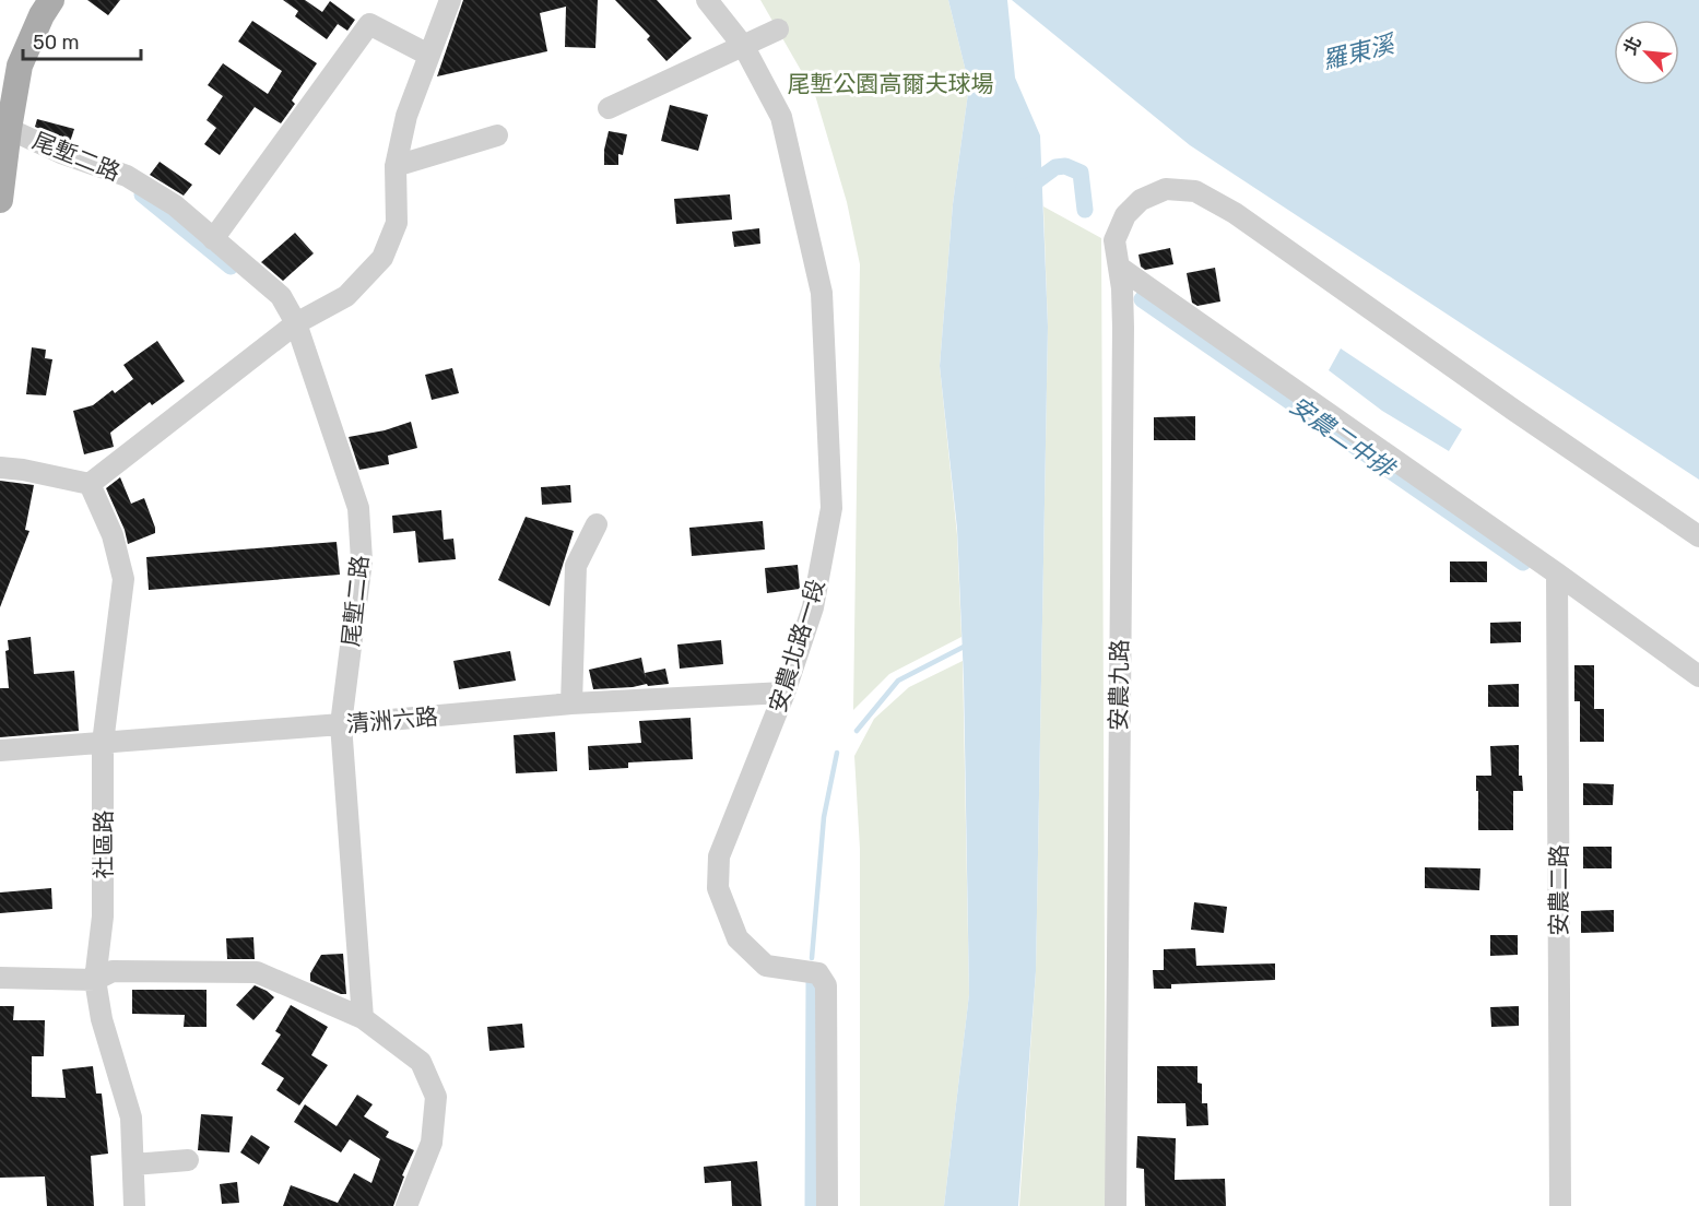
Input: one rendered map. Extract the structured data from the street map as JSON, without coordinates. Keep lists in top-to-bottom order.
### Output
{
  "streets": {
    "street": [
      "尾塹二路",
      "安農北路一段",
      "安農九路",
      "清洲六路",
      "社區路",
      "安農二路"
    ]
  },
  "crossings": [
    ["尾塹二路", "清洲六路"],
    ["安農北路一段", "清洲六路"],
    ["清洲六路", "社區路"]
  ],
  "water": ["羅東溪", "安農二中排"],
  "parks": ["尾塹公園高爾夫球場"],
  "scale_bar": "50 m",
  "north": "top left"
}
